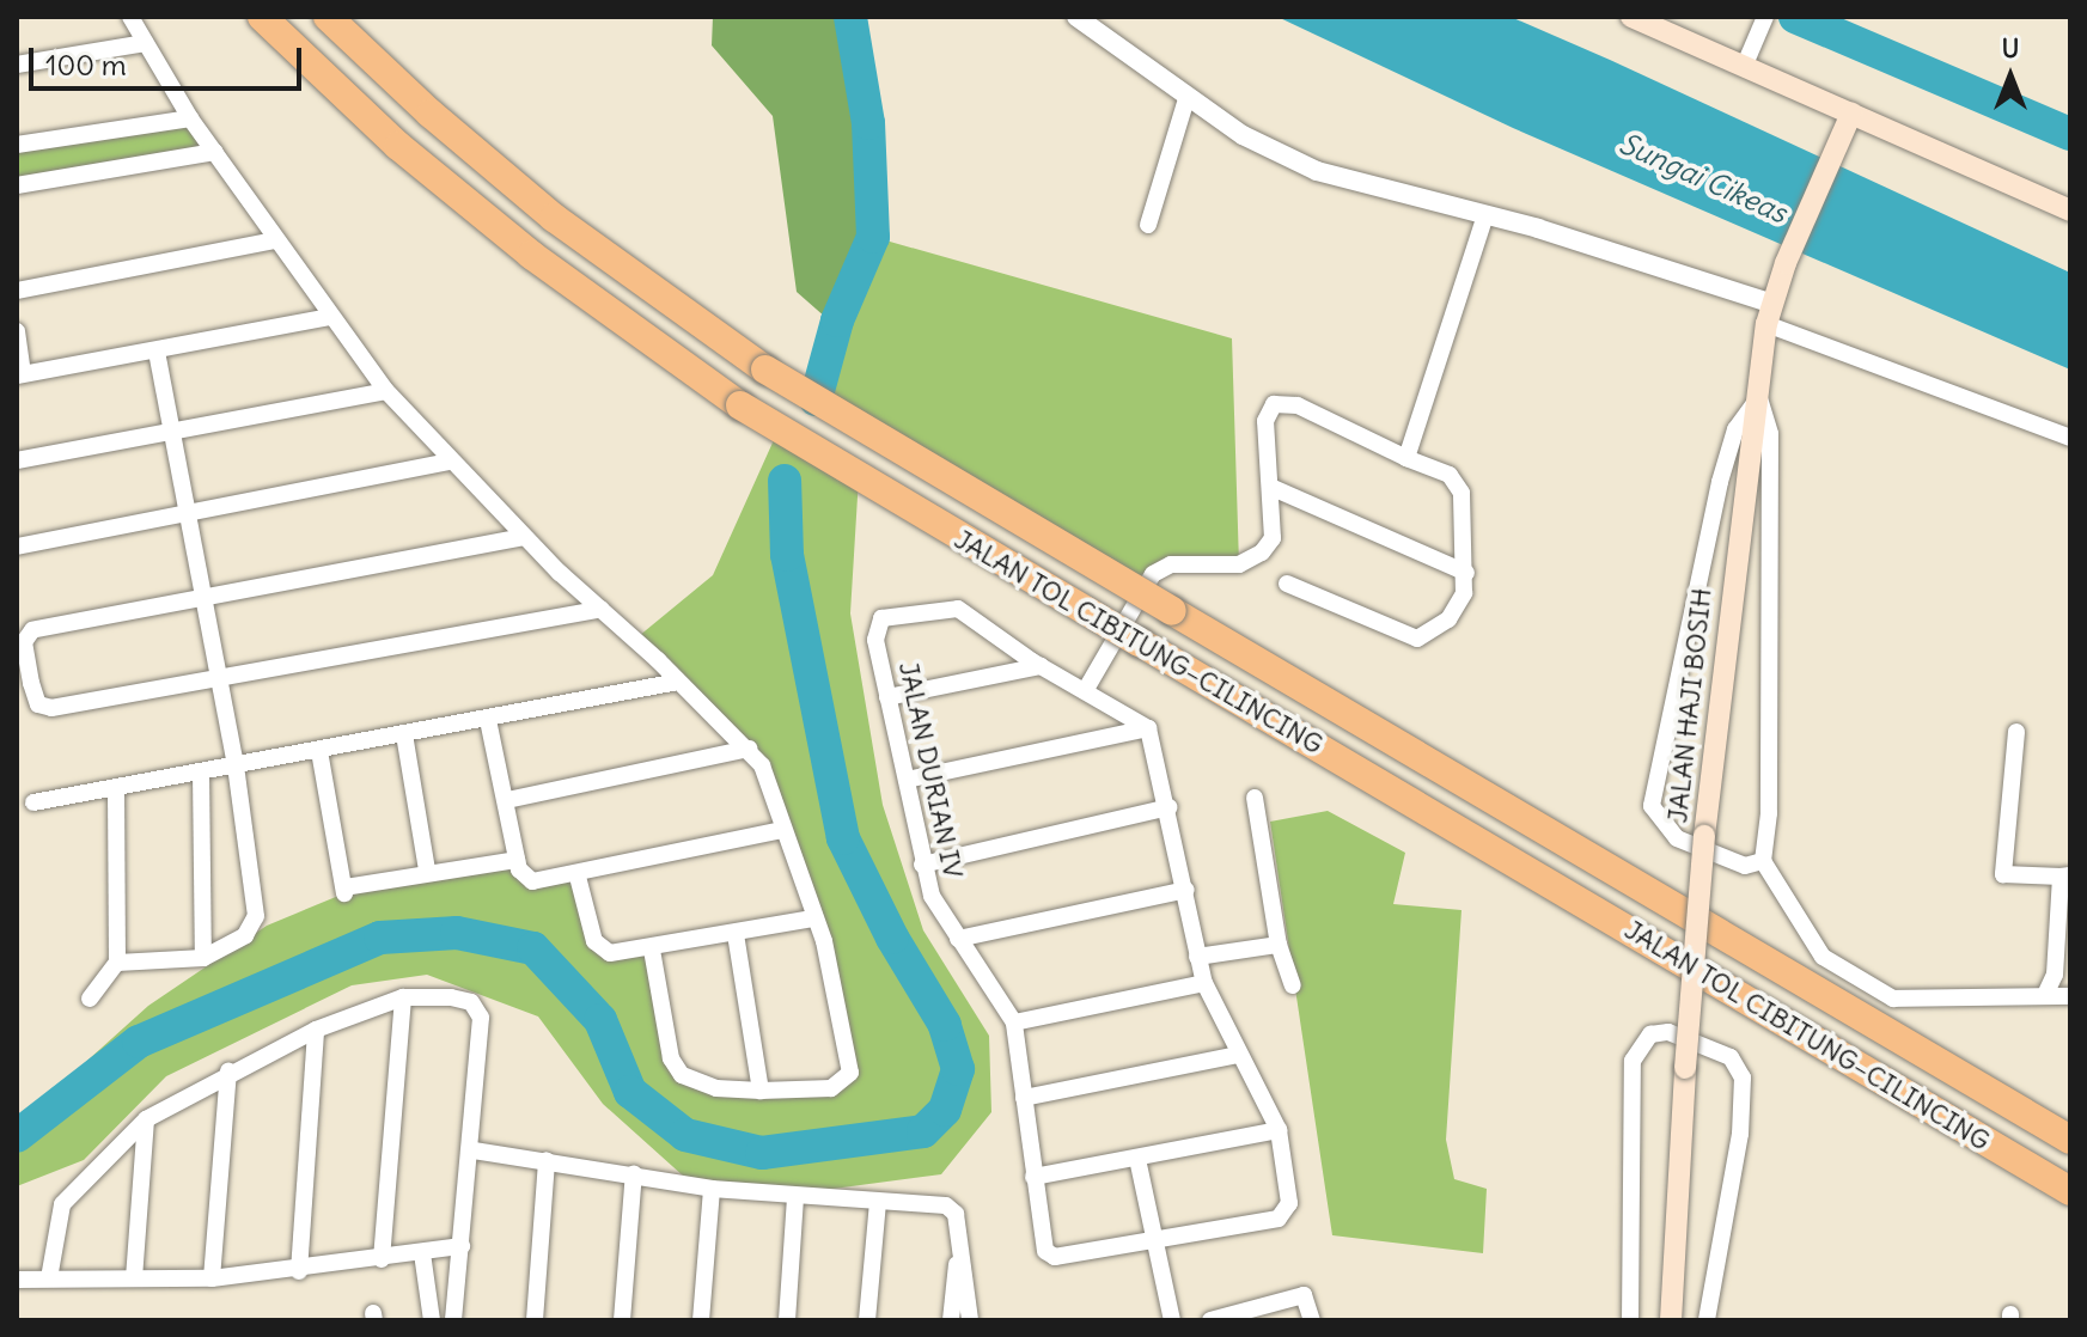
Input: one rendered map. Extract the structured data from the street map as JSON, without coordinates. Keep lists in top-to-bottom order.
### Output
{
  "streets": {
    "highway": ["JALAN TOL CIBITUNG–CILINCING"],
    "main road": ["JALAN HAJI BOSIH"],
    "street": ["JALAN DURIAN IV"]
  },
  "water": ["Sungai Cikeas"],
  "scale_bar": "100 m",
  "north": "top"
}
